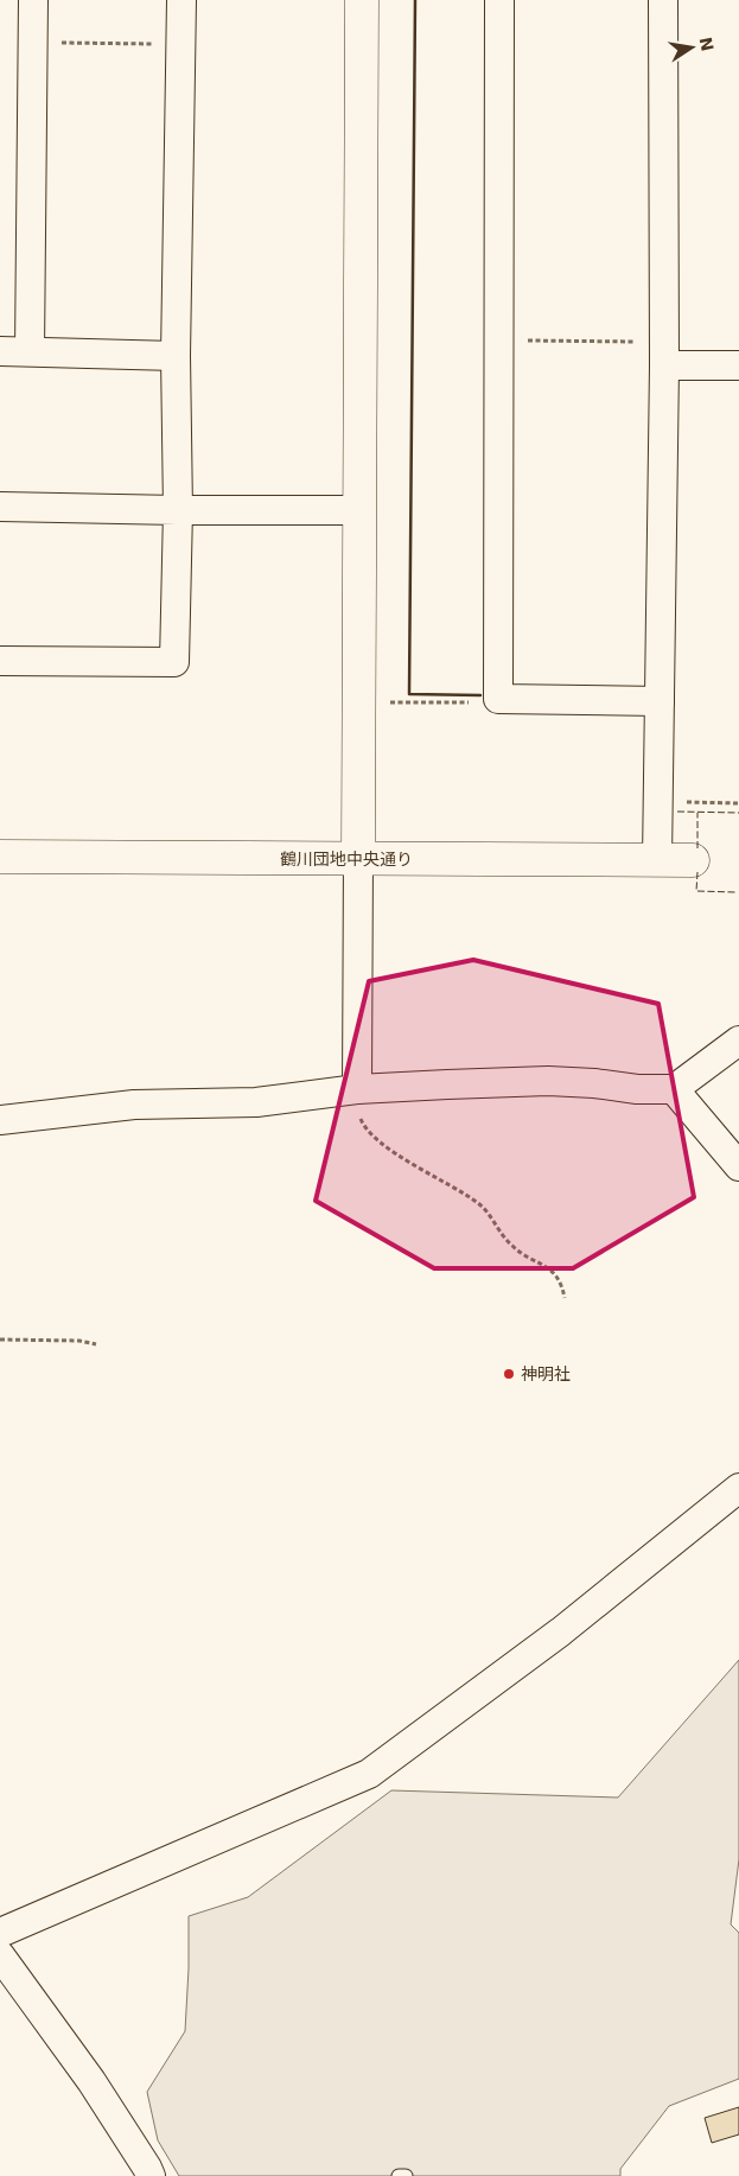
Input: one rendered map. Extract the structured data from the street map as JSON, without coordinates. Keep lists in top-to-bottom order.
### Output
{
  "streets": {
    "street": ["鶴川団地中央通り"]
  },
  "places": ["神明社"],
  "north": "right"
}
